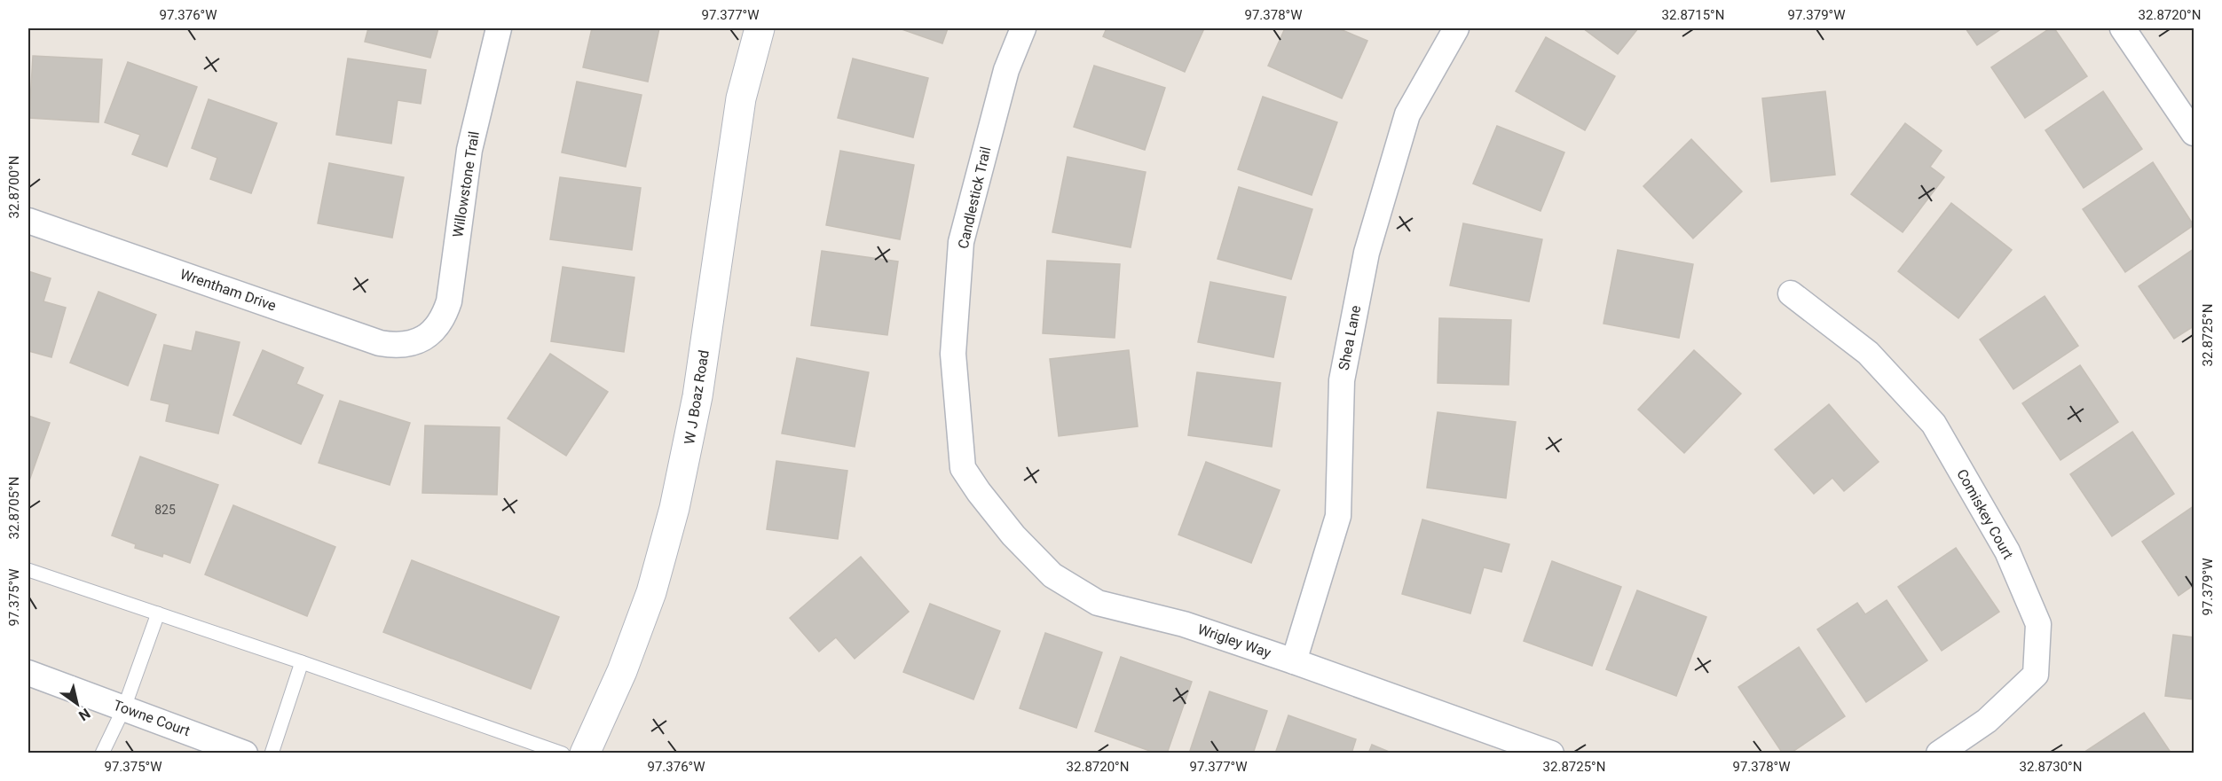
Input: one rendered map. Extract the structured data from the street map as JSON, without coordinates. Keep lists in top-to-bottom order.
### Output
{
  "streets": {
    "main road": ["W J Boaz Road"],
    "street": [
      "Willowstone Trail",
      "Candlestick Trail",
      "Wrentham Drive",
      "Shea Lane",
      "Comiskey Court",
      "Wrigley Way",
      "Towne Court"
    ]
  },
  "crossings": [
    ["Willowstone Trail", "Wrentham Drive"],
    ["Candlestick Trail", "Wrigley Way"],
    ["Shea Lane", "Wrigley Way"]
  ],
  "house_numbers": ["825"],
  "north": "bottom right",
  "coordinates": [
    "97.376°W",
    "97.377°W",
    "97.378°W",
    "32.8715°N",
    "97.379°W",
    "32.8720°N",
    "32.8700°N",
    "32.8725°N",
    "32.8705°N",
    "97.375°W",
    "32.8730°N"
  ]
}
